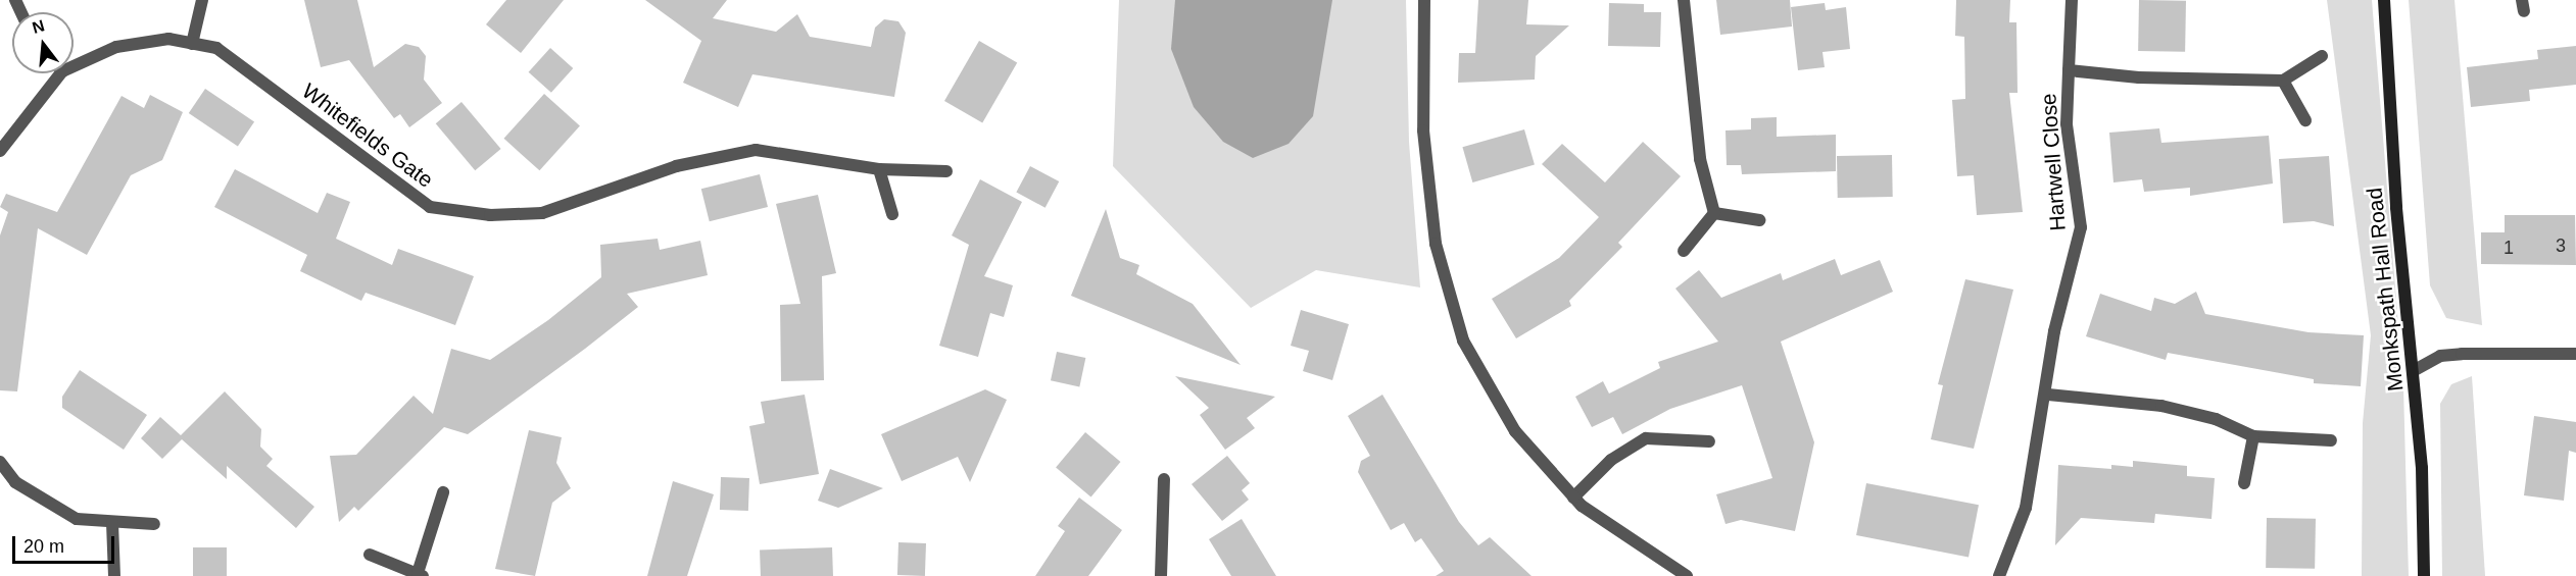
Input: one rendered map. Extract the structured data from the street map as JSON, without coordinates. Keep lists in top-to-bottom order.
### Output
{
  "streets": {
    "street": ["Whitefields Gate", "Hartwell Close", "Monkspath Hall Road"]
  },
  "house_numbers": ["3", "1"],
  "scale_bar": "20 m",
  "north": "top"
}
